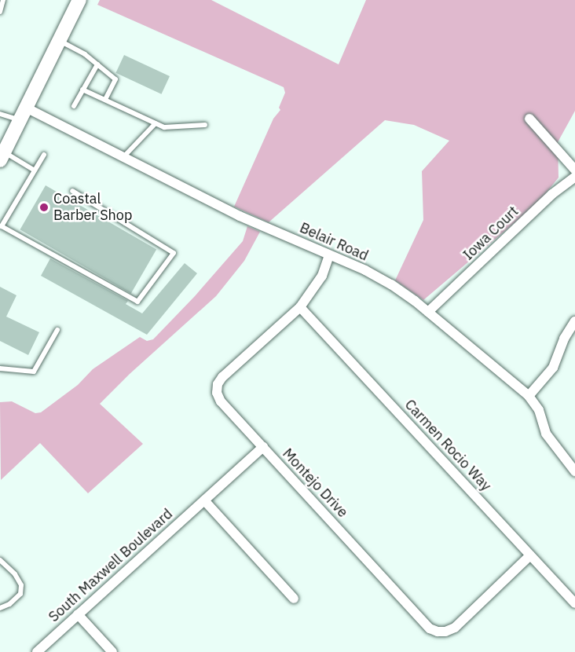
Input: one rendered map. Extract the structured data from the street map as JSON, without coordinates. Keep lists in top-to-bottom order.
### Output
{
  "streets": {
    "street": [
      "Iowa Court",
      "Belair Road",
      "Carmen Rocio Way",
      "Montejo Drive",
      "South Maxwell Boulevard"
    ]
  },
  "crossings": [
    ["Iowa Court", "Belair Road"],
    ["Belair Road", "Montejo Drive"],
    ["Carmen Rocio Way", "Montejo Drive"],
    ["Montejo Drive", "South Maxwell Boulevard"]
  ],
  "places": ["Coastal Barber Shop"]
}
